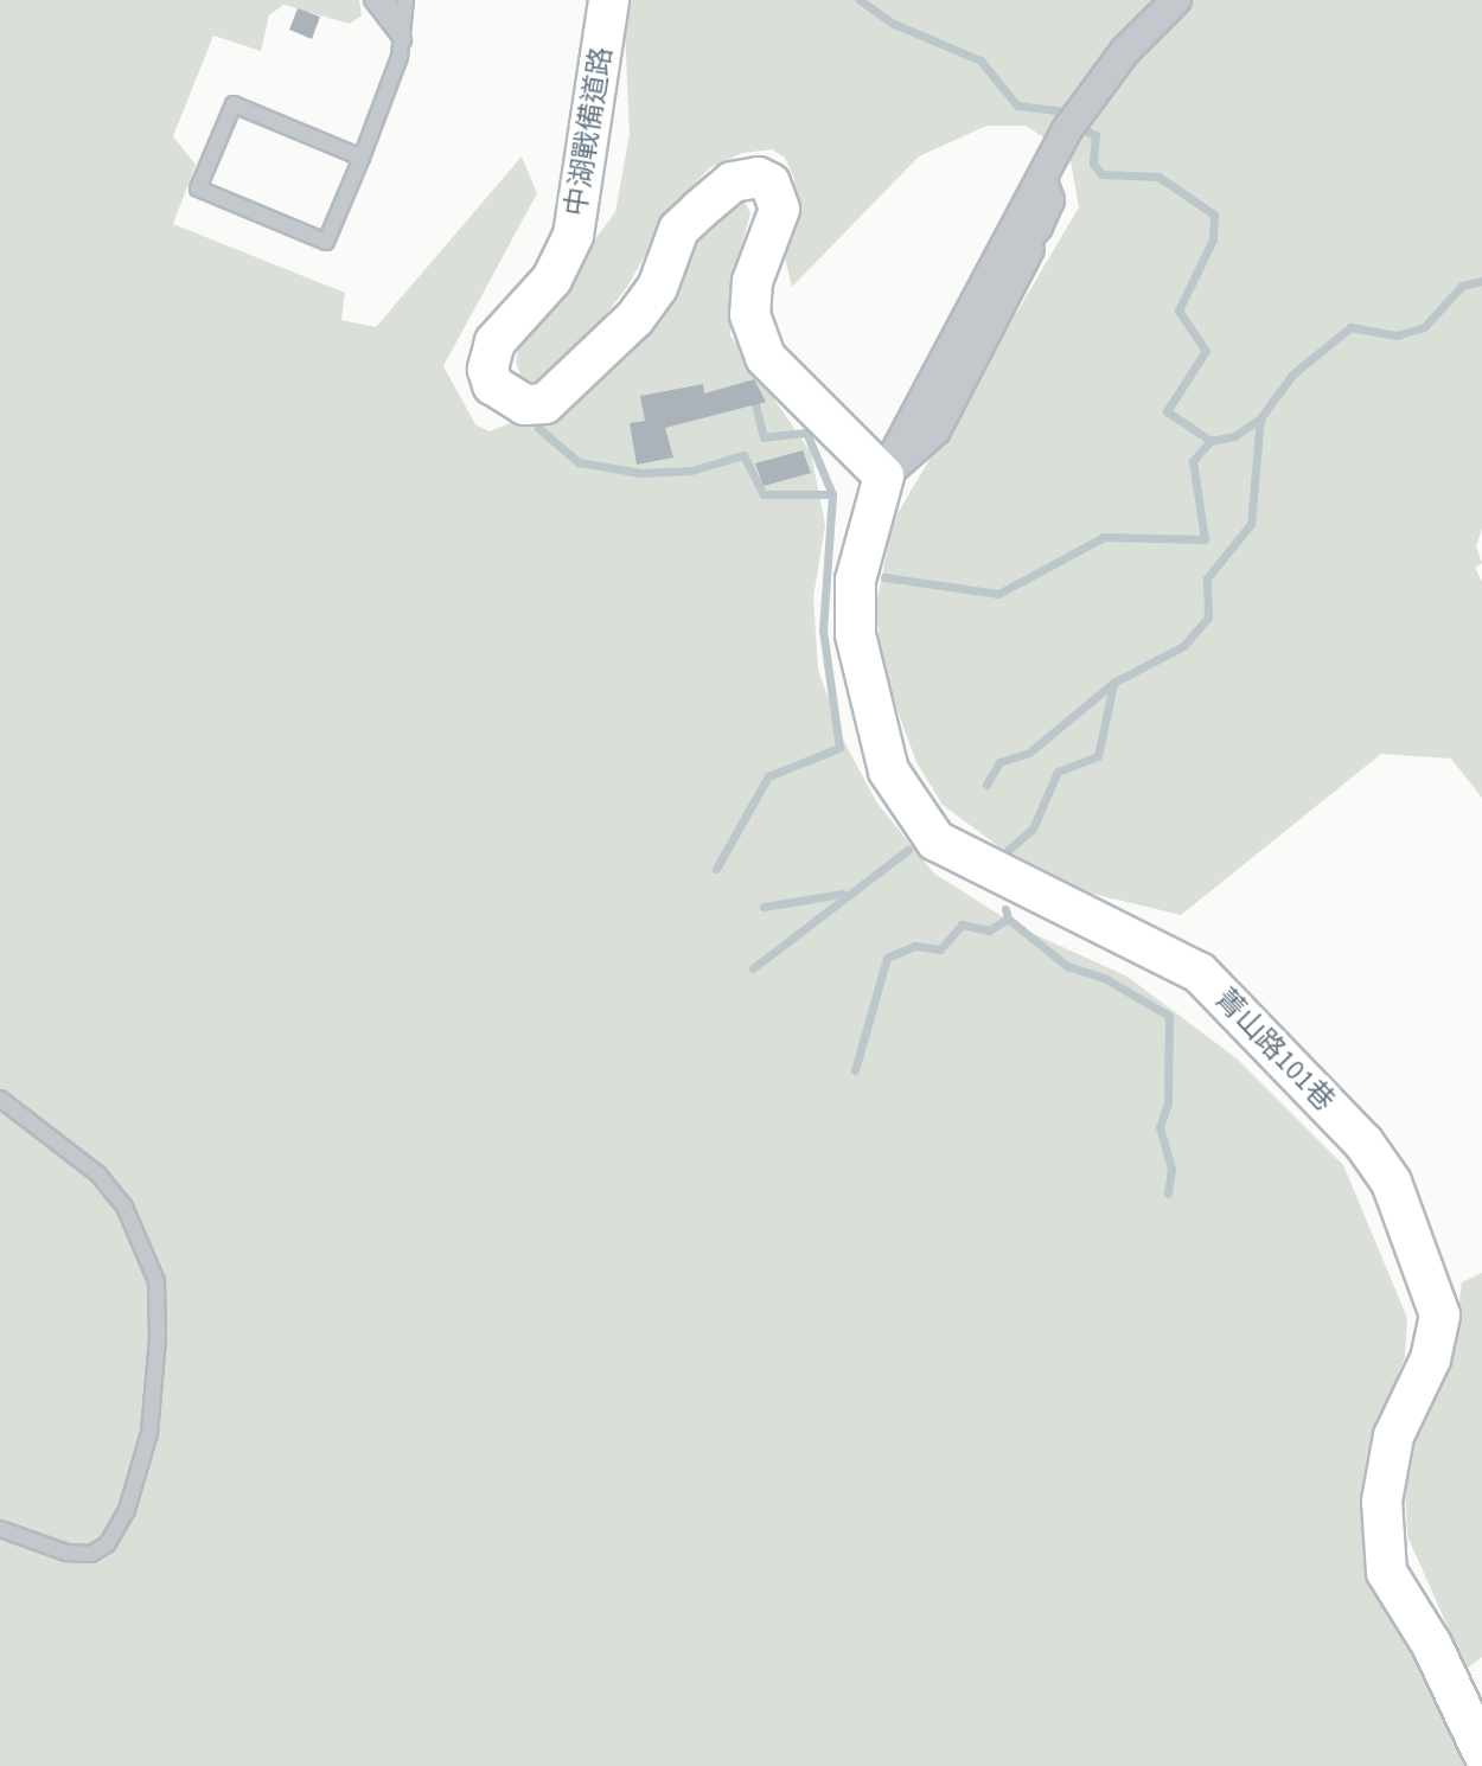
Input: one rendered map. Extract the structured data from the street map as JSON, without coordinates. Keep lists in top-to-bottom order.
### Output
{
  "streets": {
    "street": ["中湖戰備道路", "菁山路101巷"]
  },
  "crossings": [
    ["中湖戰備道路", "菁山路101巷"]
  ]
}
